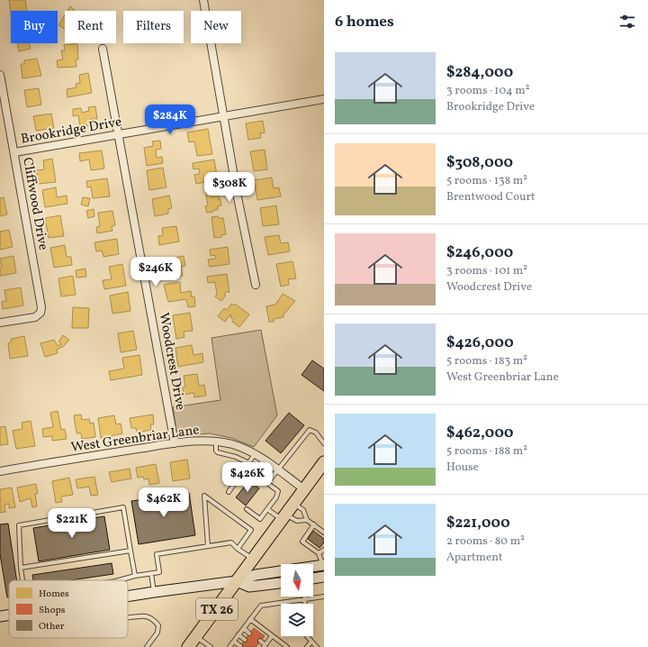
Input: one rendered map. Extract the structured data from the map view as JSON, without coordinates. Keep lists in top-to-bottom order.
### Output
{
  "streets": {
    "main road": ["TX 26"],
    "street": [
      "Brookridge Drive",
      "Cliffwood Drive",
      "Woodcrest Drive",
      "West Greenbriar Lane"
    ]
  },
  "crossings": [
    ["Brookridge Drive", "Cliffwood Drive"],
    ["Brookridge Drive", "Woodcrest Drive"],
    ["Woodcrest Drive", "West Greenbriar Lane"],
    ["West Greenbriar Lane", "TX 26"]
  ],
  "legend": ["Homes", "Shops", "Other"],
  "north": "bottom",
  "page": {
    "heading": "6 homes",
    "chip": [
      "Buy",
      "Rent",
      "Filters",
      "New"
    ],
    "list": [
      {
        "name": "$284,000",
        "note": "3 rooms · 104 m² · Brookridge Drive"
      },
      {
        "name": "$308,000",
        "note": "5 rooms · 138 m² · Brentwood Court"
      },
      {
        "name": "$246,000",
        "note": "3 rooms · 101 m² · Woodcrest Drive"
      },
      {
        "name": "$426,000",
        "note": "5 rooms · 183 m² · West Greenbriar Lane"
      },
      {
        "name": "$462,000",
        "note": "5 rooms · 188 m² · House"
      },
      {
        "name": "$221,000",
        "note": "2 rooms · 80 m² · Apartment"
      }
    ],
    "price": [
      "$284K",
      "$308K",
      "$246K",
      "$426K",
      "$462K",
      "$221K"
    ]
  }
}
